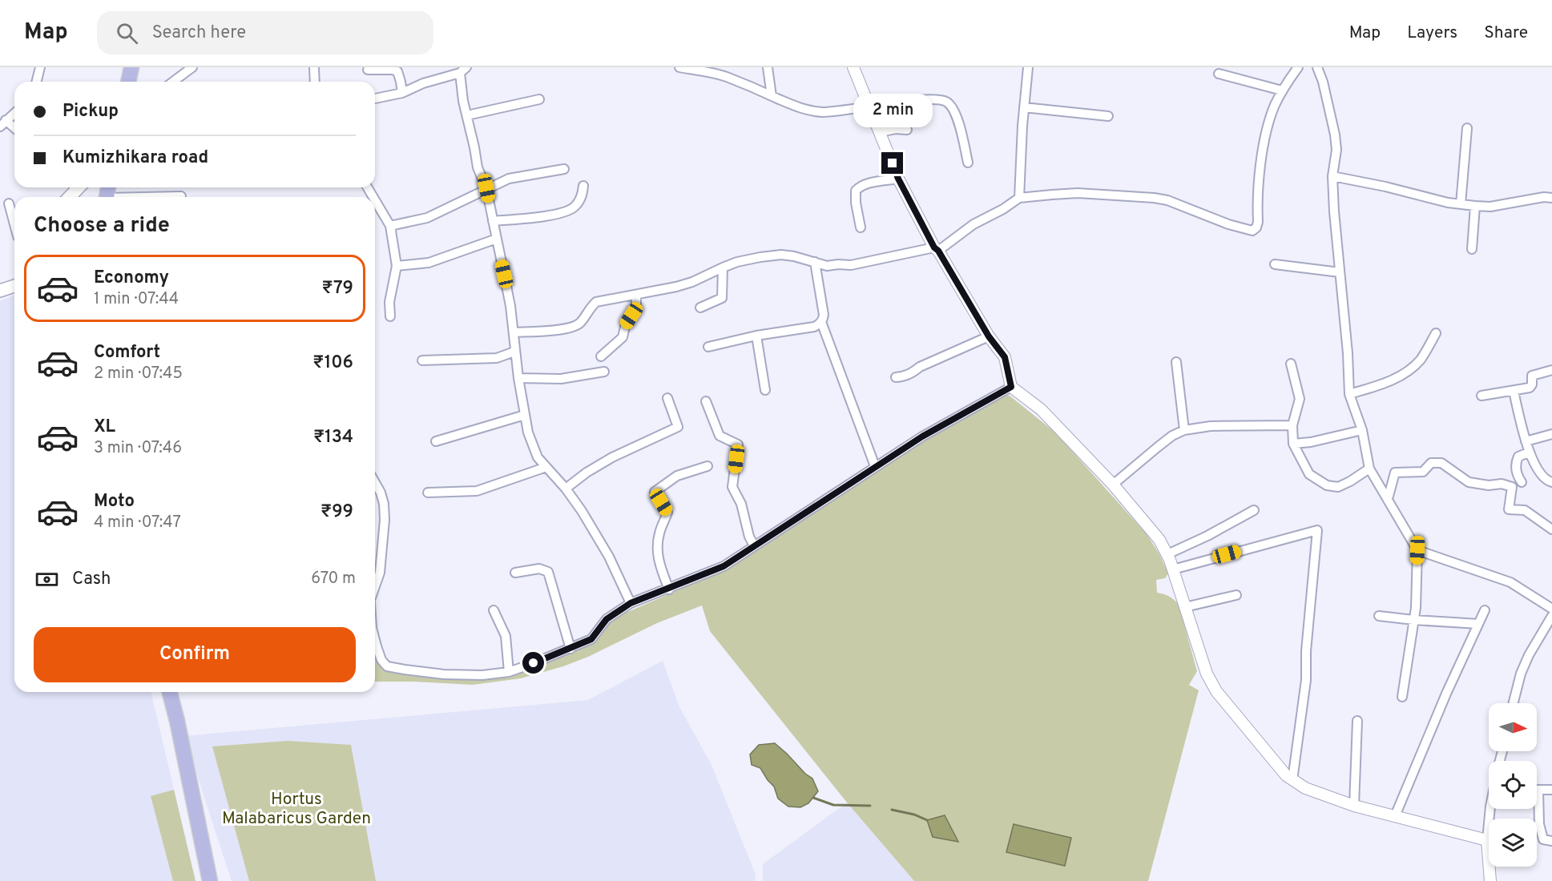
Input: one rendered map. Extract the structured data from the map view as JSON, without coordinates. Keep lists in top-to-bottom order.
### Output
{
  "parks": ["Hortus Malabaricus Garden"],
  "north": "right",
  "page": {
    "header": "Map",
    "search": "Search here",
    "nav": ["Map", "Layers", "Share"],
    "banner": ["Pickup", "Kumizhikara road"],
    "bubble": "2 min",
    "heading": "Choose a ride",
    "list": [
      {
        "name": "Economy",
        "note": "1 min · 07:44",
        "value": "₹79"
      },
      {
        "name": "Comfort",
        "note": "2 min · 07:45",
        "value": "₹106"
      },
      {
        "name": "XL",
        "note": "3 min · 07:46",
        "value": "₹134"
      },
      {
        "name": "Moto",
        "note": "4 min · 07:47",
        "value": "₹99"
      }
    ],
    "pay": ["Cash", "670 m"],
    "buttons": "Confirm"
  }
}
